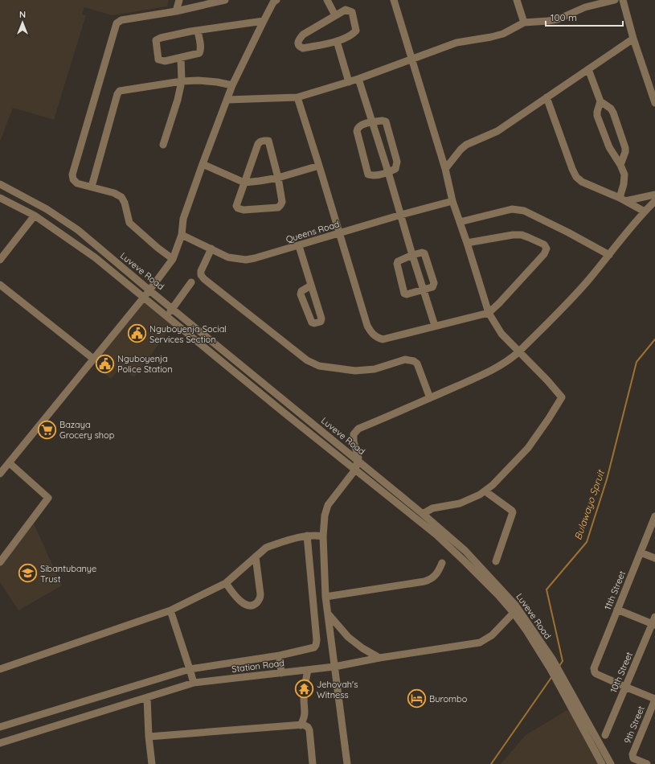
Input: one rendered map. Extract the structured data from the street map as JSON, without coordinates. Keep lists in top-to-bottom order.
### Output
{
  "streets": {
    "street": [
      "Queens Road",
      "Luveve Road",
      "11th Street",
      "Station Road",
      "10th Street",
      "9th Street"
    ]
  },
  "crossings": [
    ["Luveve Road", "Station Road"],
    ["11th Street", "10th Street"]
  ],
  "water": ["Bulawayo Spruit"],
  "places": {
    "public building": ["Nguboyenja Social Services Section", "Nguboyenja Police Station"],
    "supermarket": ["Bazaya Grocery shop"],
    "school or university": ["Sibantubanye Trust"],
    "temple": ["Jehovah's Witness"],
    "hotel": ["Burombo"]
  },
  "scale_bar": "100 m",
  "north": "top"
}
